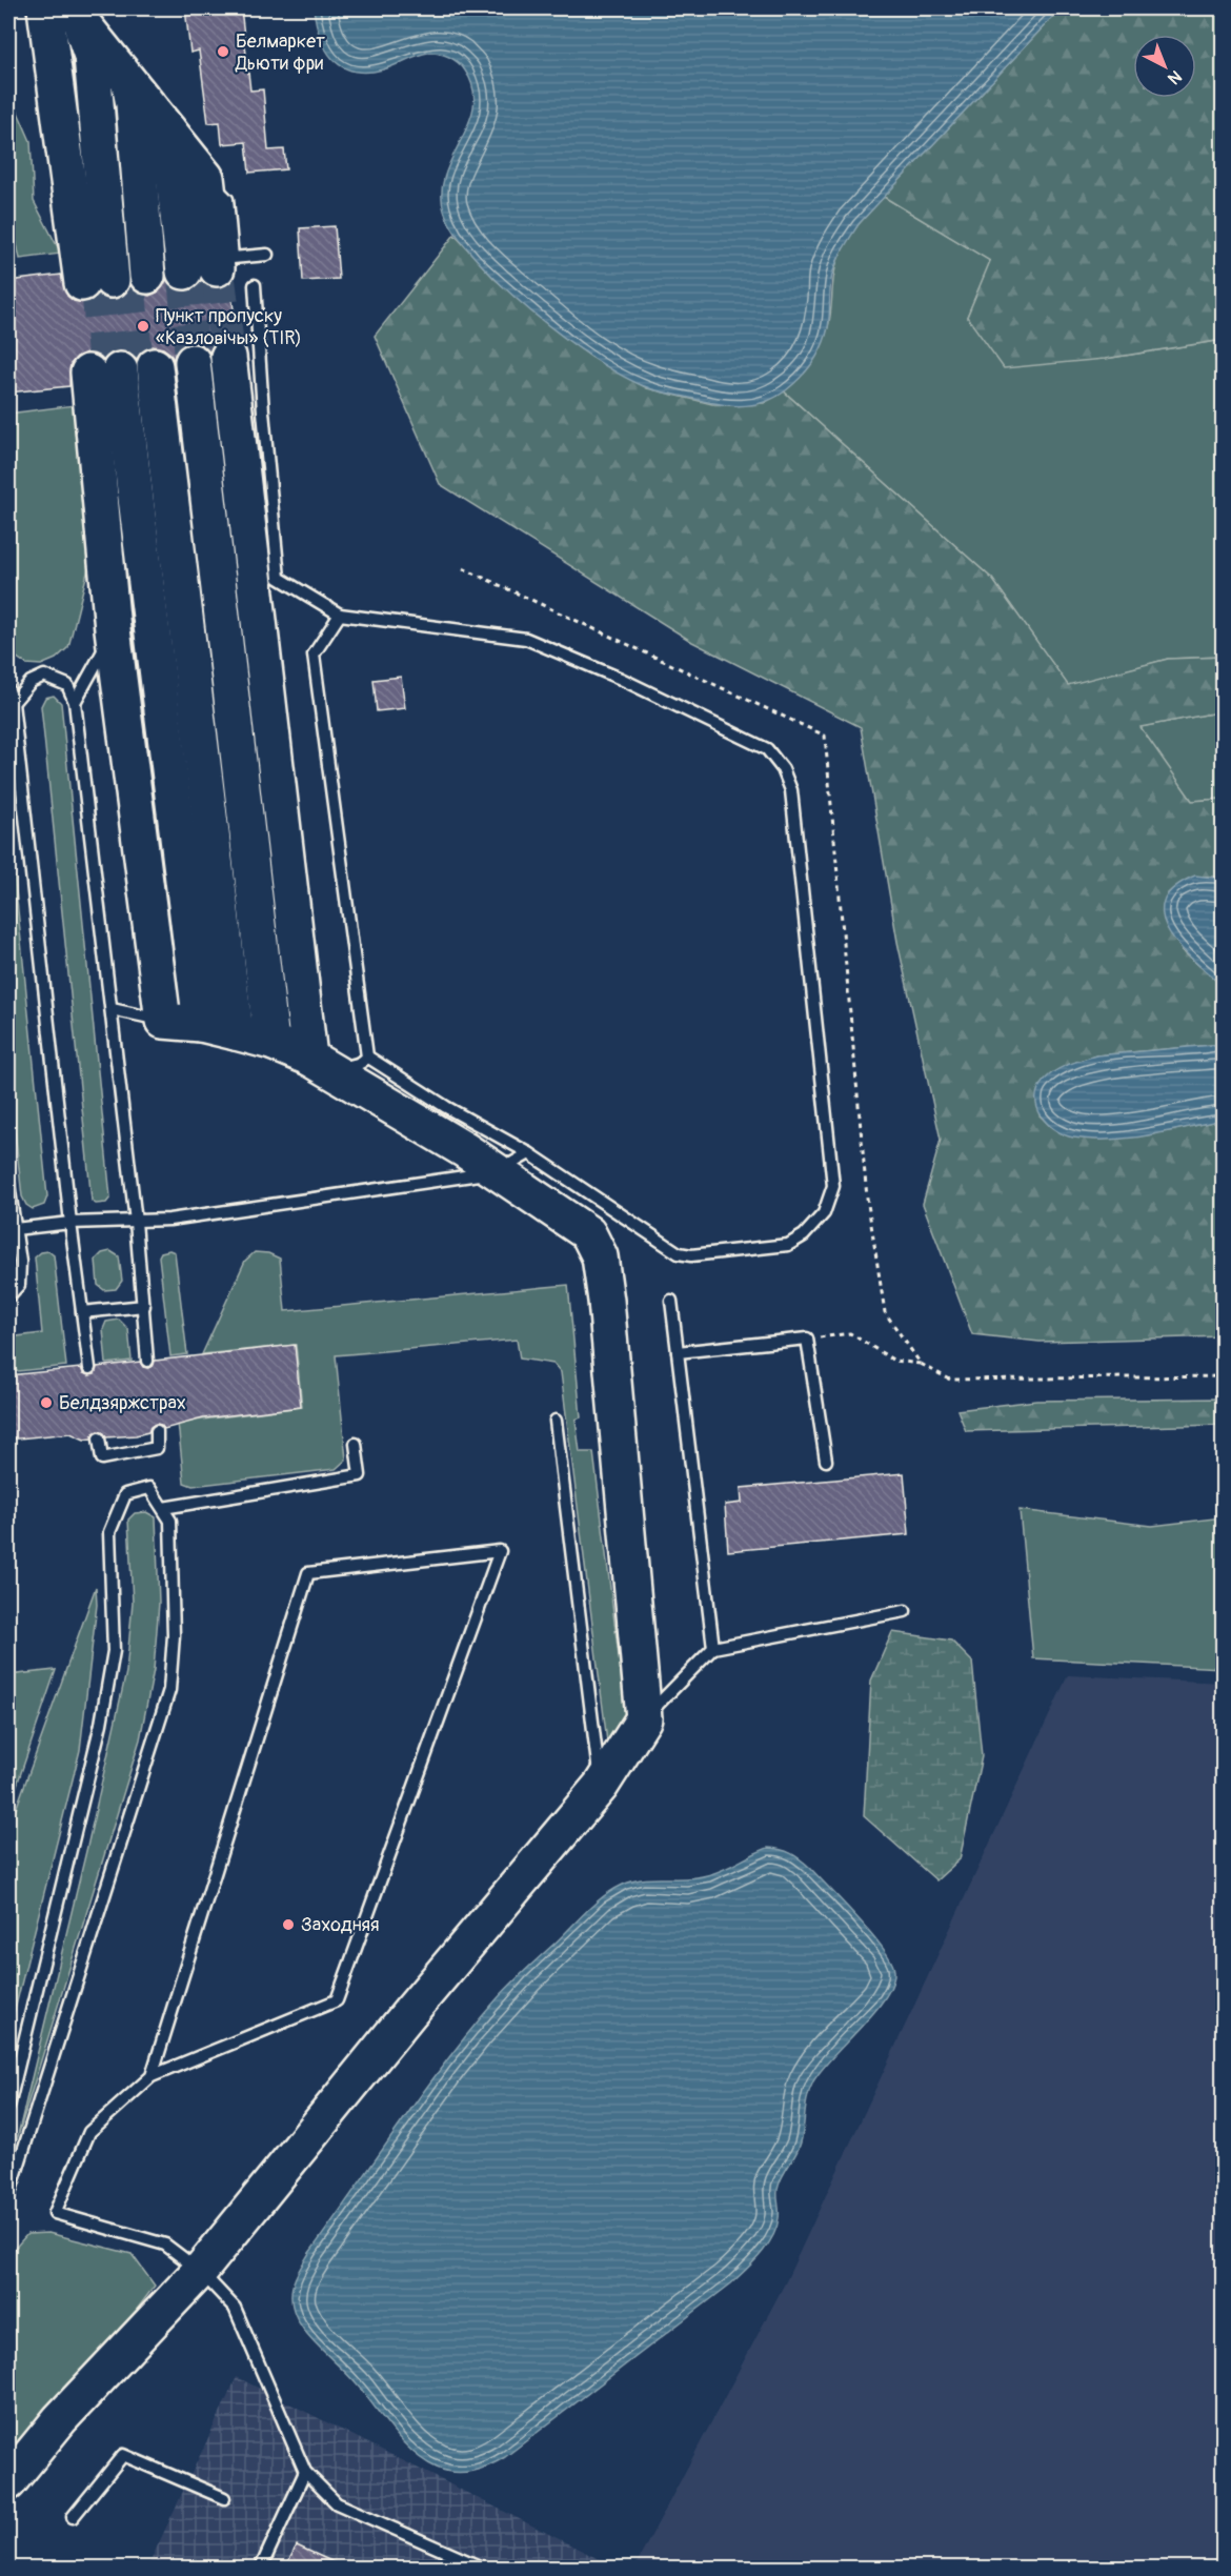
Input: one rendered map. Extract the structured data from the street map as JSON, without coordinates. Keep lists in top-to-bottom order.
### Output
{
  "places": [
    "Белмаркет Дьюти фри",
    "Пункт пропуску «Казловічы» (TIR)",
    "Белдзяржстрах",
    "Заходняя"
  ],
  "north": "bottom right"
}
